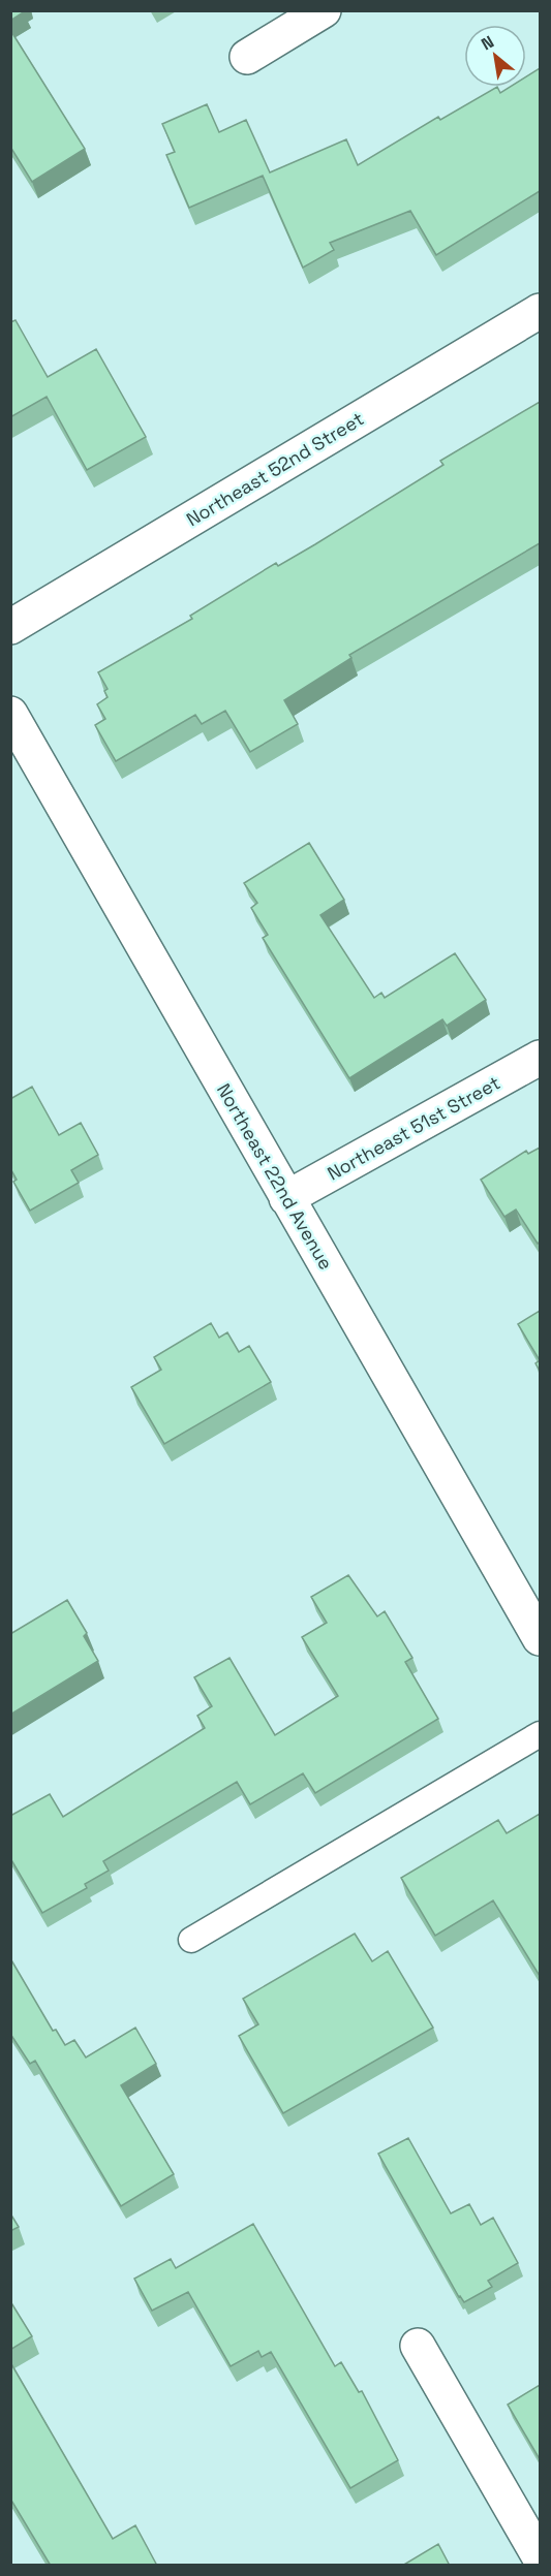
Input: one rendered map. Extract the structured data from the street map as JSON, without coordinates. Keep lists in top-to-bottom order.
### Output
{
  "streets": {
    "street": ["Northeast 52nd Street", "Northeast 51st Street", "Northeast 22nd Avenue"]
  },
  "crossings": [
    ["Northeast 51st Street", "Northeast 22nd Avenue"]
  ],
  "north": "top left"
}
